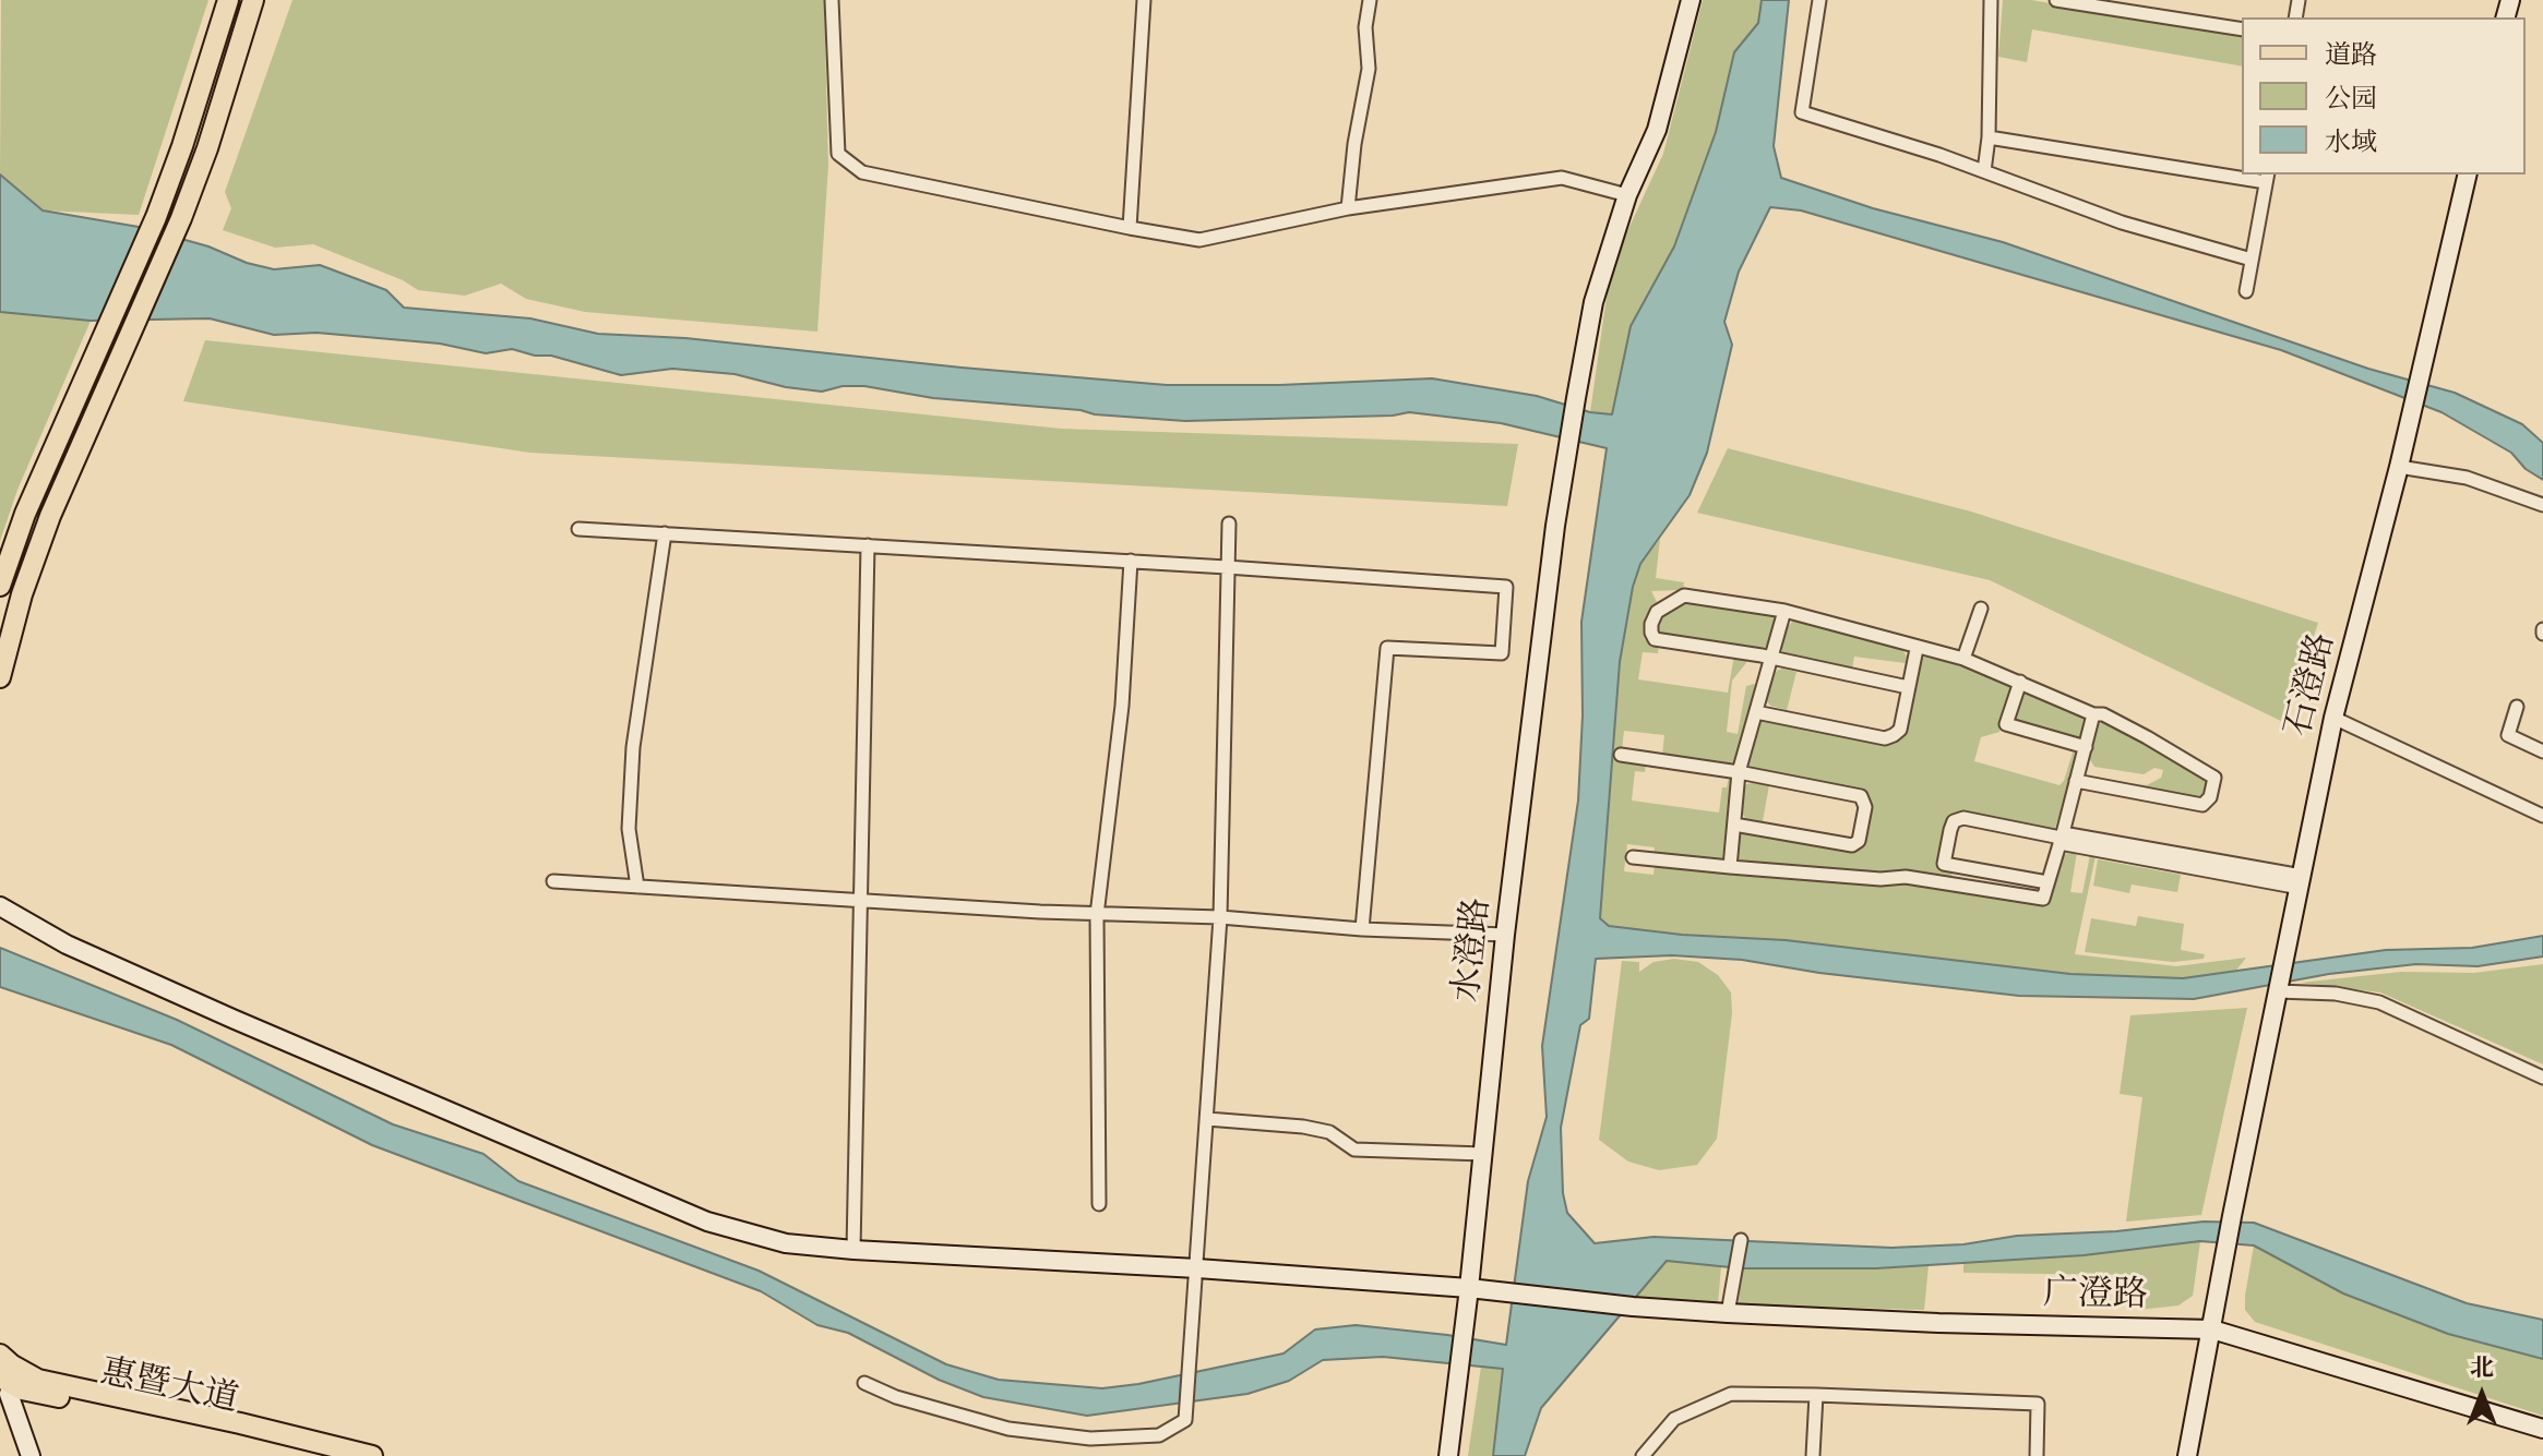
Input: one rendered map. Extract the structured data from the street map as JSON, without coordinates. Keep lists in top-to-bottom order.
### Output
{
  "streets": {
    "main road": ["惠暨大道"],
    "street": ["石澄路", "水澄路", "广澄路"]
  },
  "crossings": [
    ["石澄路", "广澄路"],
    ["水澄路", "广澄路"]
  ],
  "legend": ["道路", "公园", "水域"],
  "north": "top"
}
